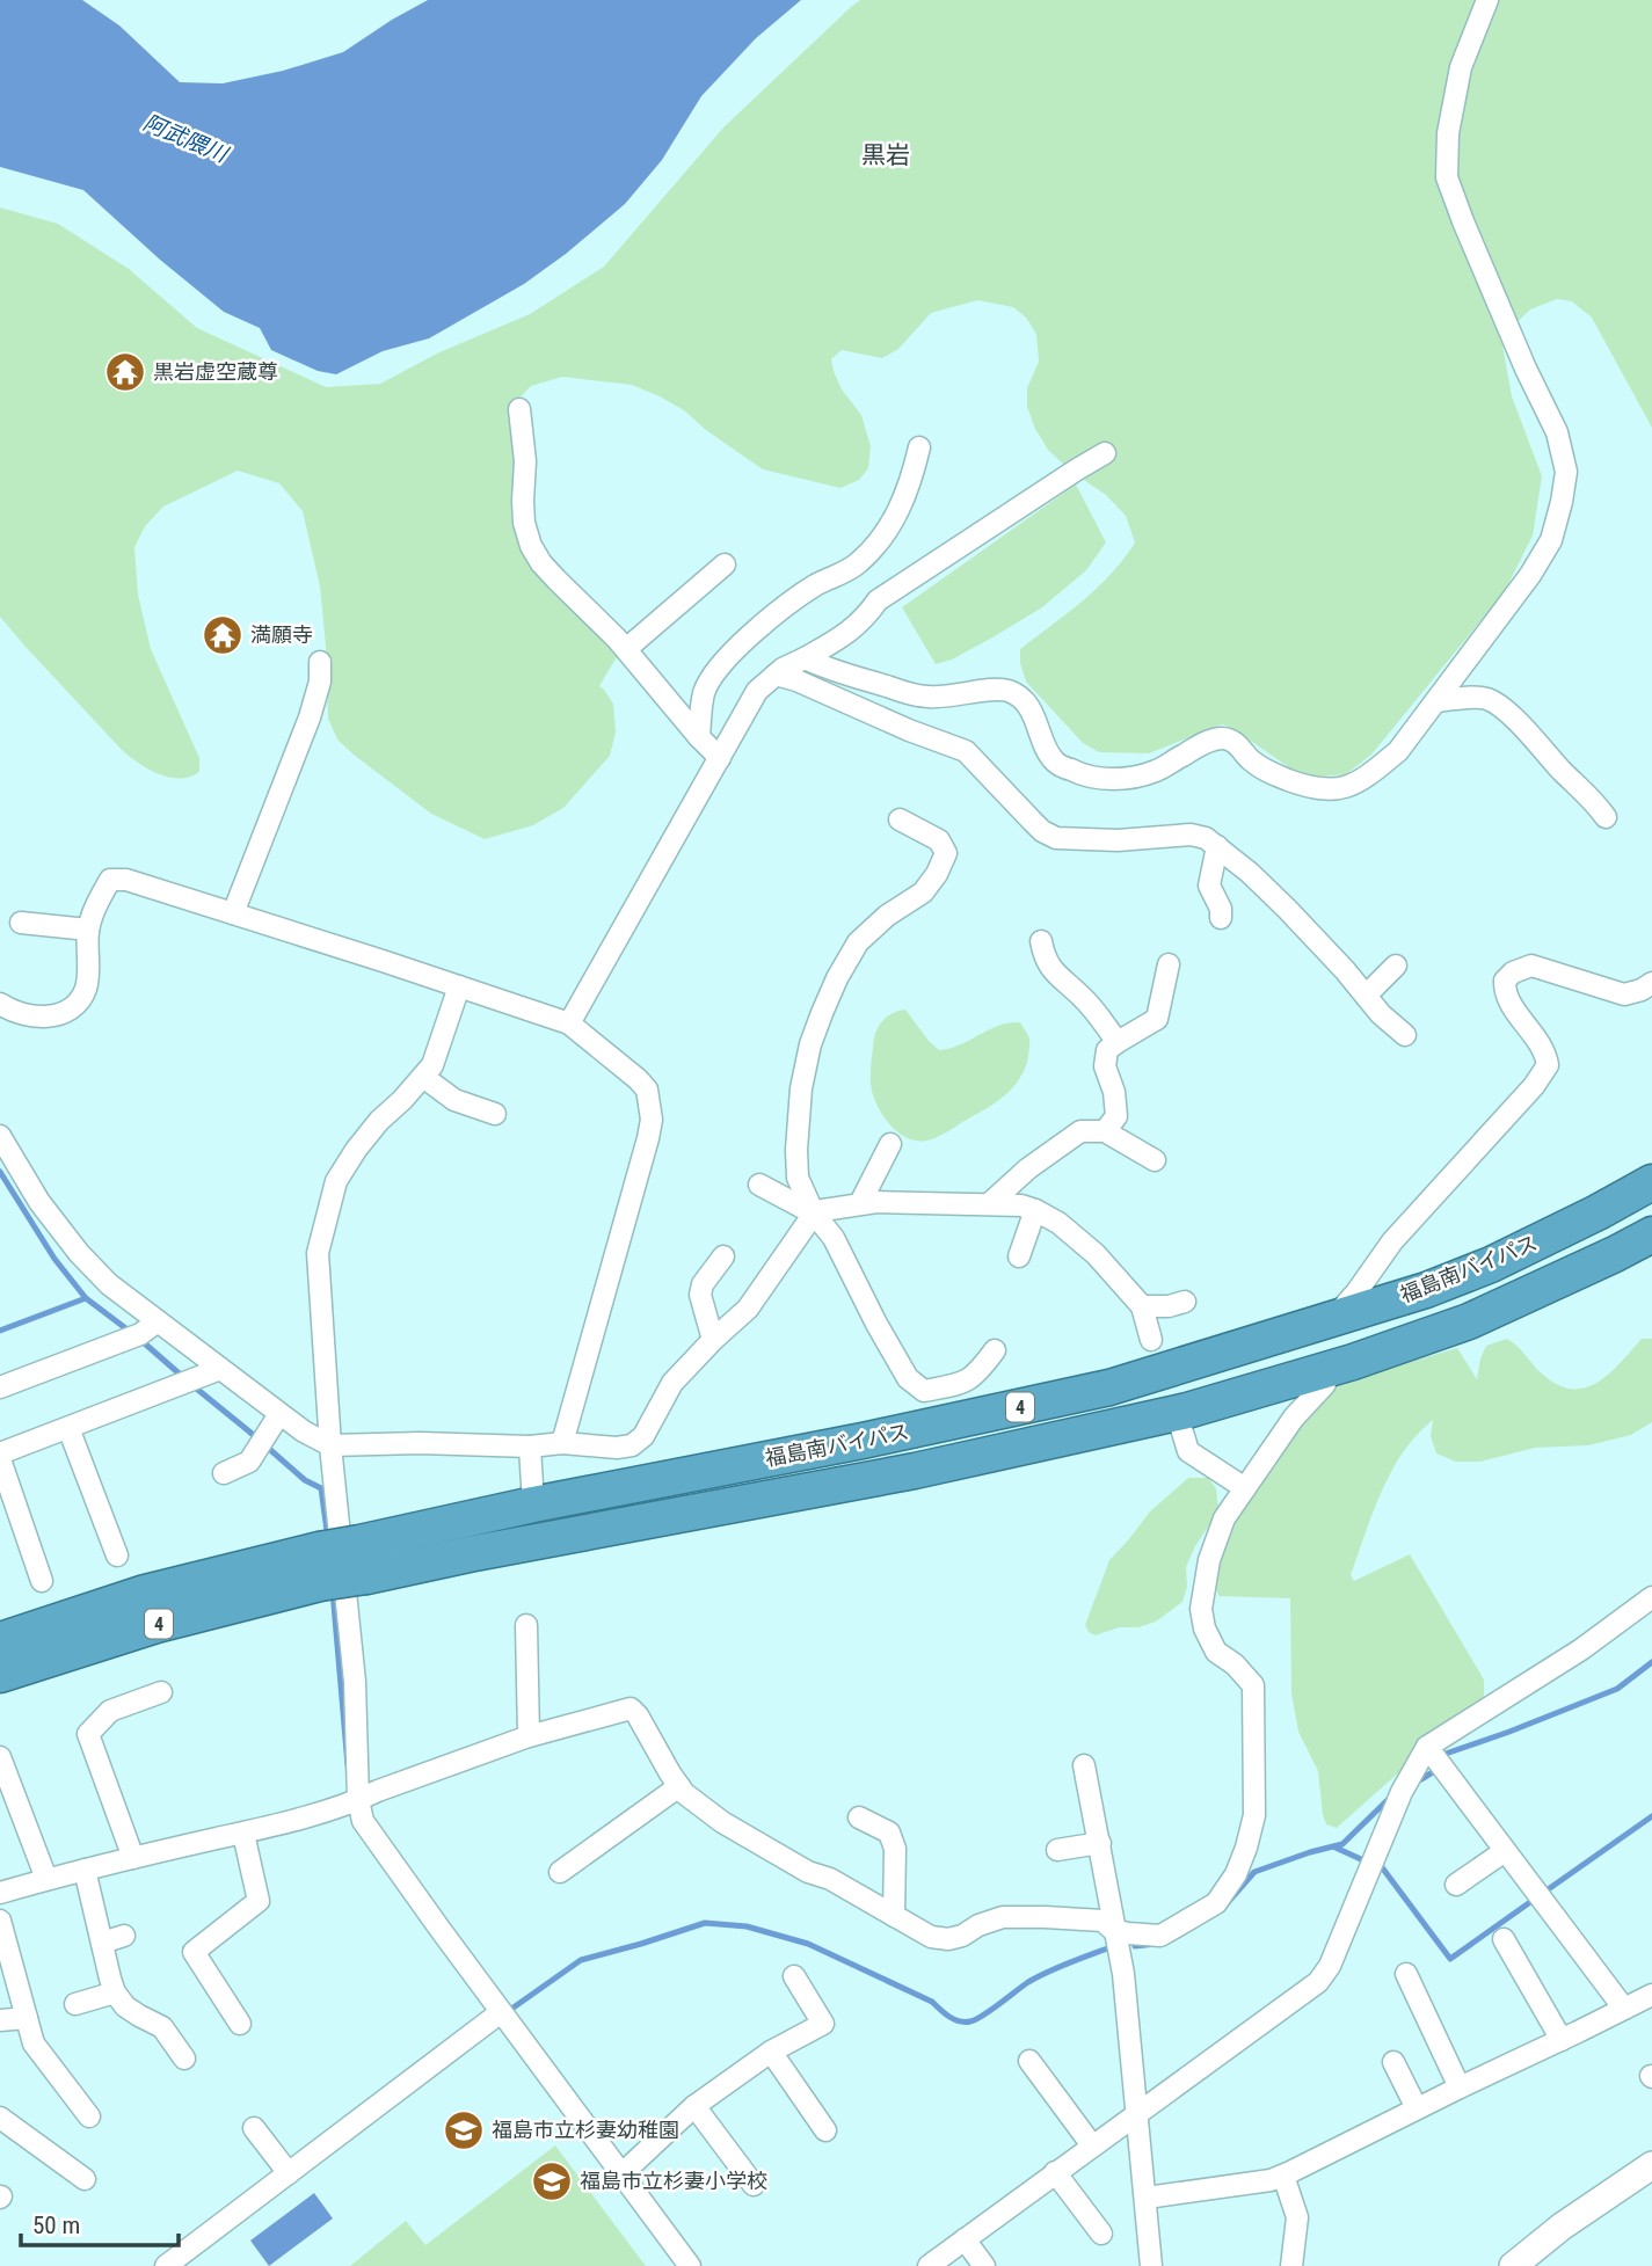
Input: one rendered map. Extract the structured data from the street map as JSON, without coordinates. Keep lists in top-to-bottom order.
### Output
{
  "streets": {
    "highway": ["福島南バイパス", "4"]
  },
  "districts": ["黒岩"],
  "water": ["阿武隈川"],
  "places": {
    "temple": ["黒岩虚空蔵尊", "満願寺"],
    "school or university": ["福島市立杉妻幼稚園", "福島市立杉妻小学校"]
  },
  "scale_bar": "50 m"
}
